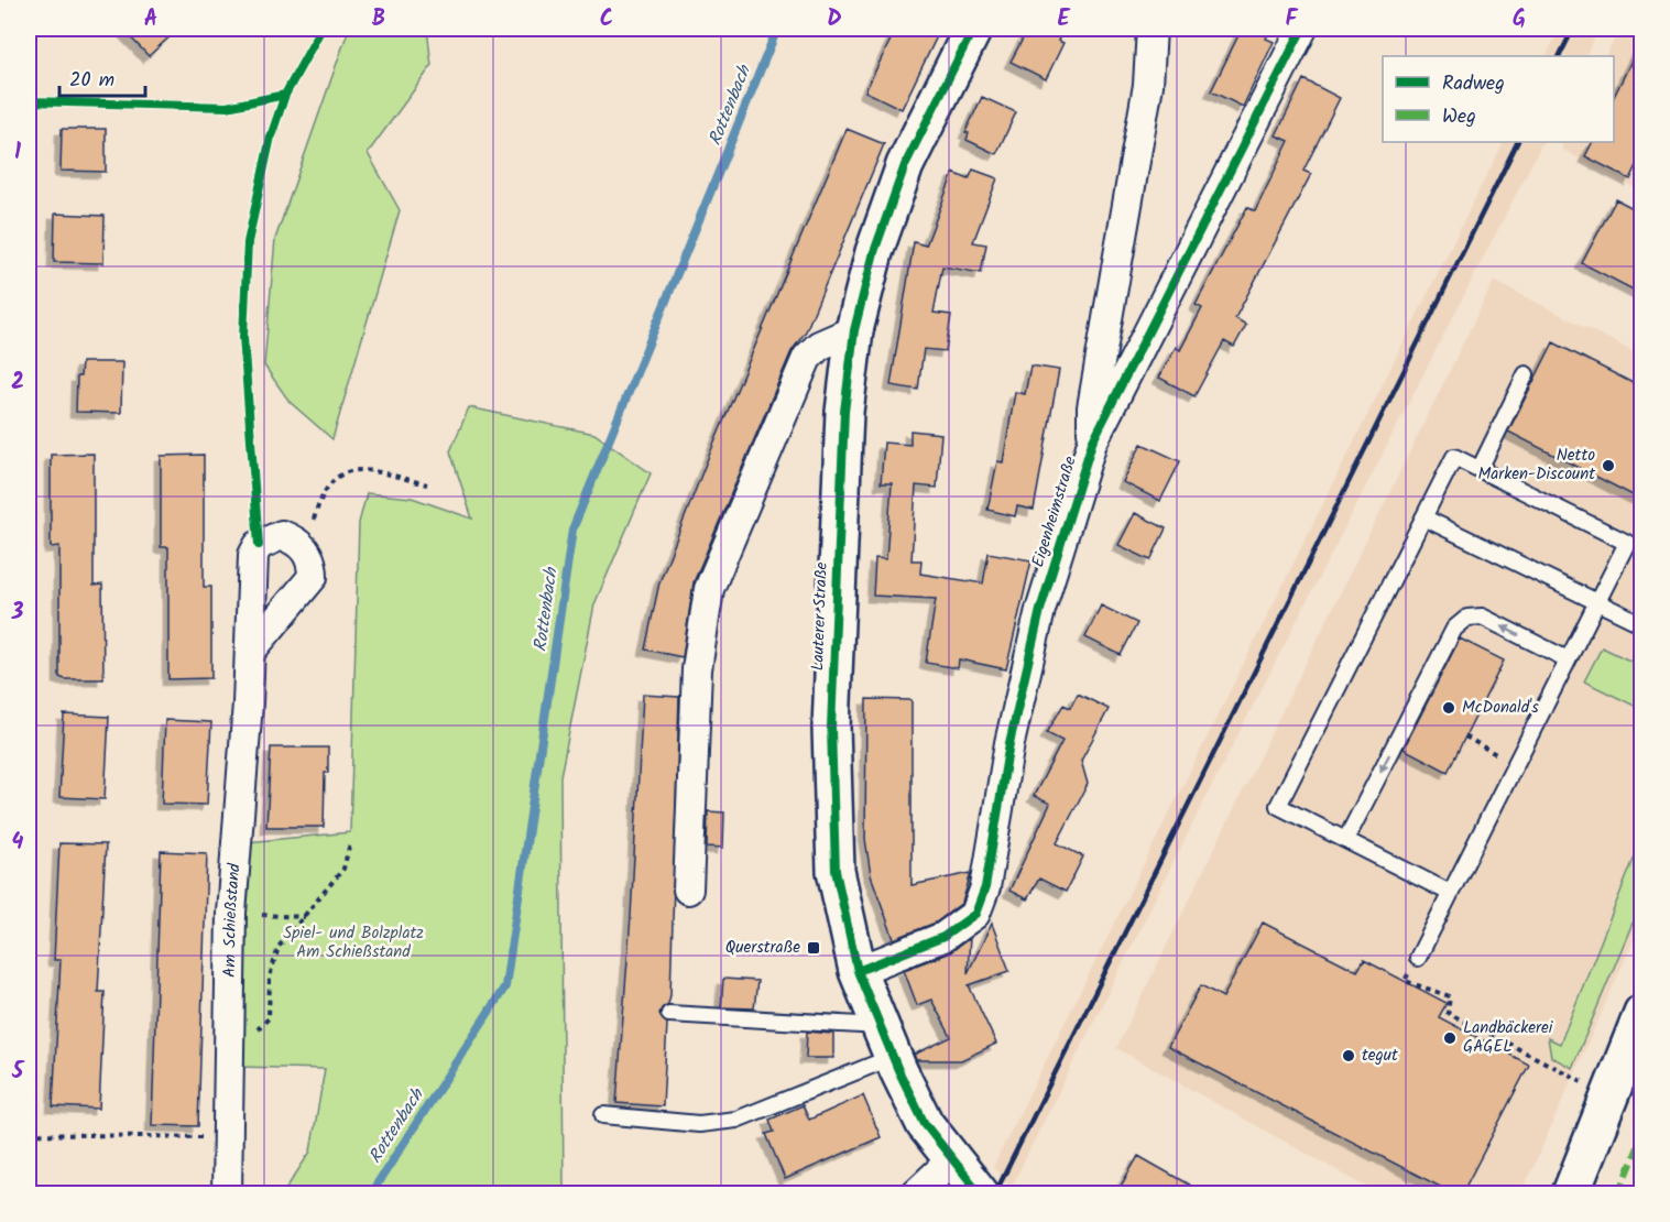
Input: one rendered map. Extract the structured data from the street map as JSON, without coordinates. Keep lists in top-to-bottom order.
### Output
{
  "streets": {
    "street": ["Eigenheimstraße", "Lauterer Straße", "Am Schießstand"]
  },
  "crossings": [
    ["Eigenheimstraße", "Lauterer Straße"]
  ],
  "water": ["Rottenbach"],
  "parks": ["Spiel- und Bolzplatz Am Schießstand"],
  "places": {
    "other": [
      "Netto Marken-Discount",
      "McDonald's",
      "Landbäckerei GAGEL",
      "tegut"
    ],
    "transit": ["Querstraße"]
  },
  "legend": ["Radweg", "Weg"],
  "scale_bar": "20 m",
  "grid": {
    "columns": [
      "A",
      "B",
      "C",
      "D",
      "E",
      "F",
      "G"
    ],
    "rows": [
      "1",
      "2",
      "3",
      "4",
      "5"
    ]
  }
}
